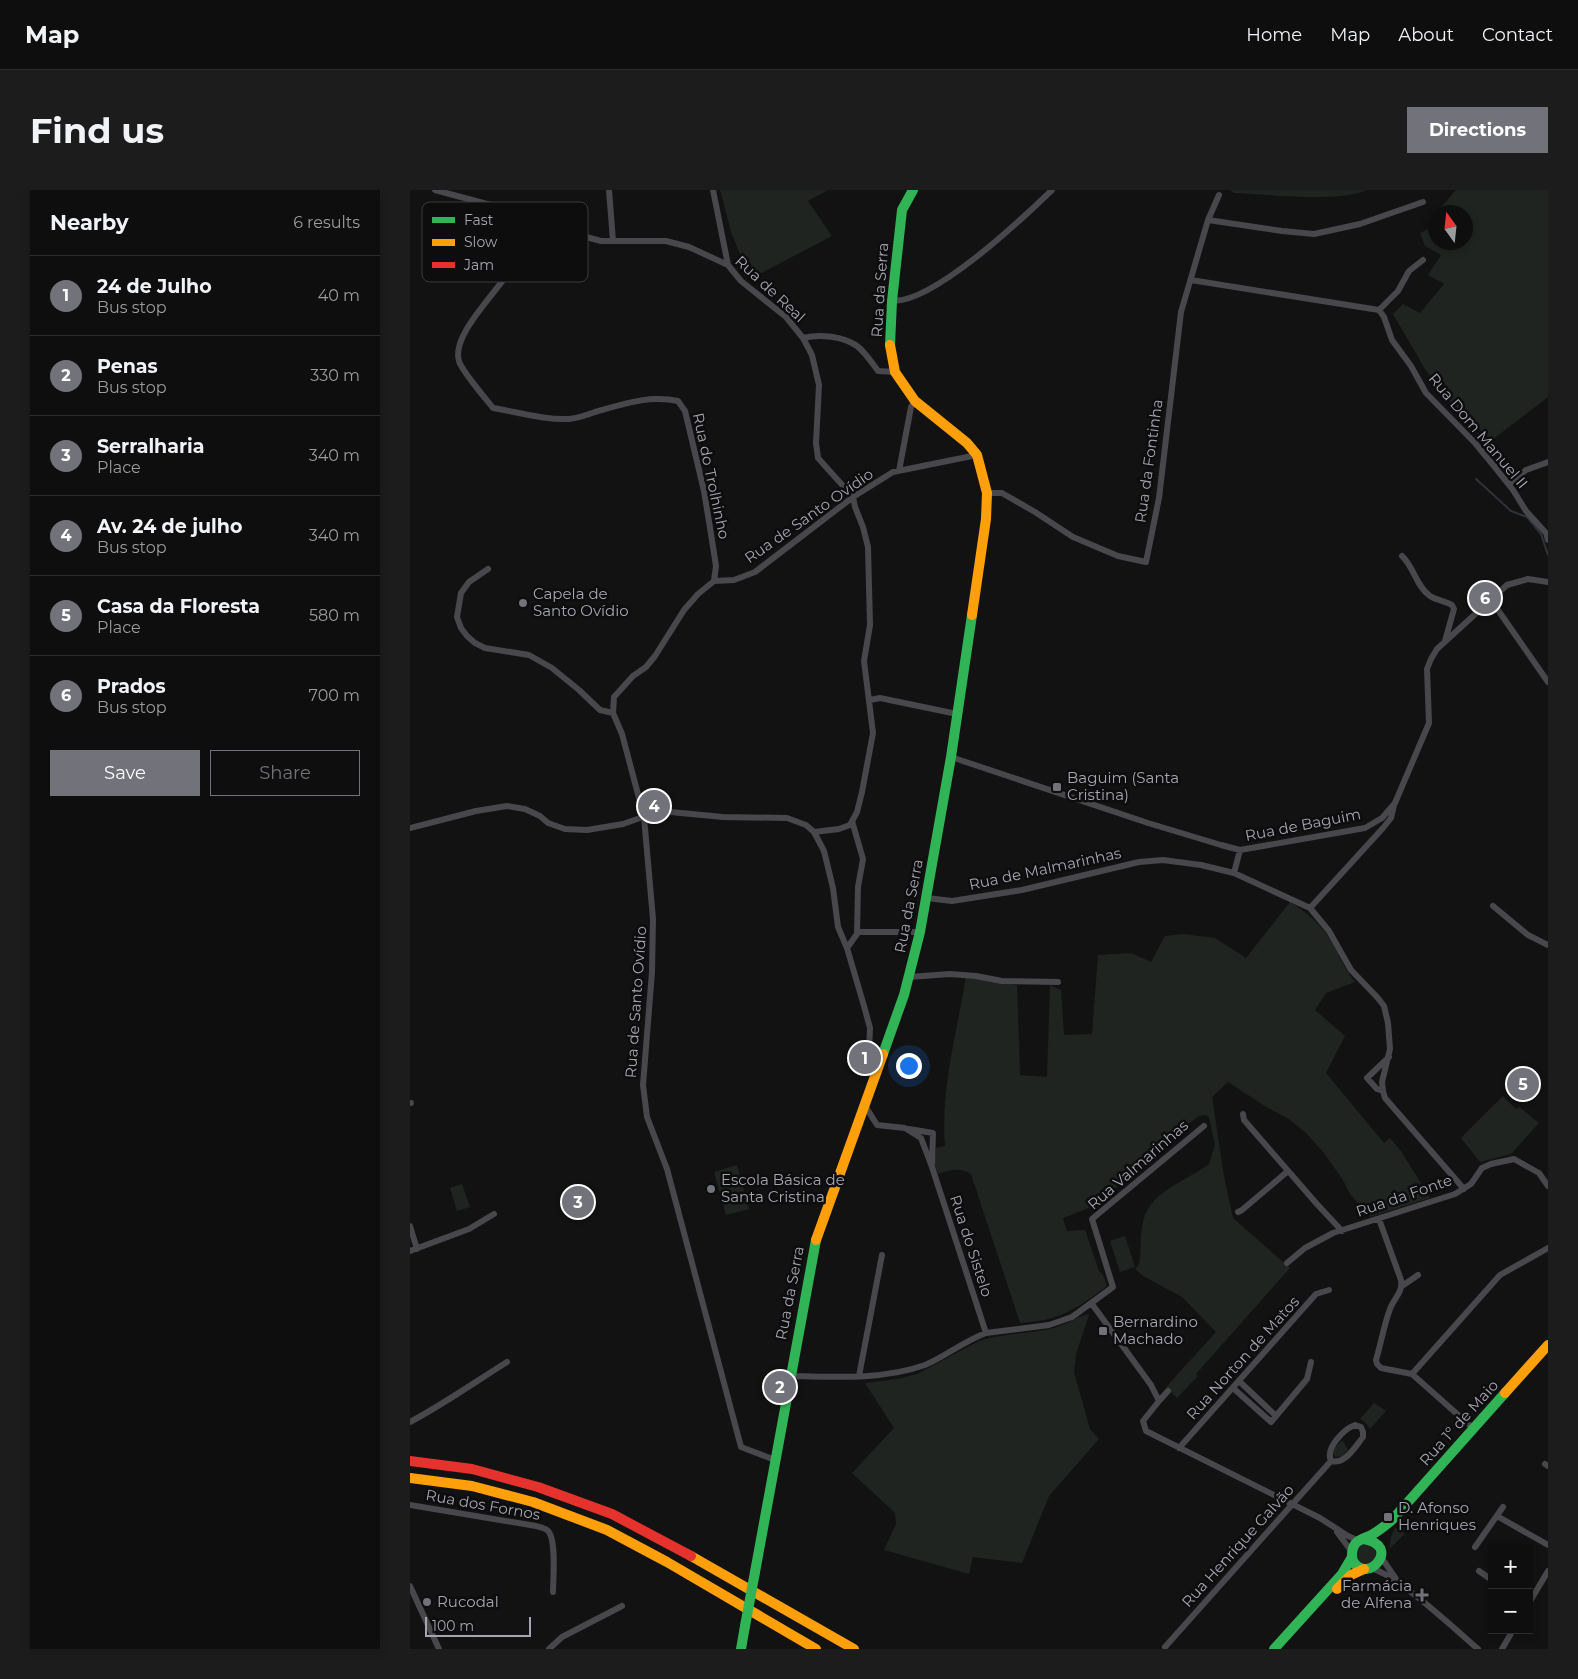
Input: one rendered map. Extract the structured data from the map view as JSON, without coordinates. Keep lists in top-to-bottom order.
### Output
{
  "streets": {
    "main road": ["Rua da Serra", "Rua 1º de Maio"],
    "street": [
      "Rua de Real",
      "Rua Dom Manuel II",
      "Rua da Fontinha",
      "Rua do Trolhinho",
      "Rua de Santo Ovídio",
      "Rua de Baguim",
      "Rua de Malmarinhas",
      "Rua Valmarinhas",
      "Rua da Fonte",
      "Rua do Sistelo",
      "Rua Norton de Matos",
      "Rua dos Fornos",
      "Rua Henrique Galvão"
    ]
  },
  "crossings": [
    ["Rua de Real", "Rua de Santo Ovídio"],
    ["Rua da Serra", "Rua da Fontinha"],
    ["Rua da Serra", "Rua de Santo Ovídio"],
    ["Rua da Serra", "Rua de Baguim"],
    ["Rua da Serra", "Rua de Malmarinhas"],
    ["Rua da Serra", "Rua do Sistelo"],
    ["Rua do Trolhinho", "Rua de Santo Ovídio"]
  ],
  "places": {
    "other": ["Capela de Santo Ovídio", "Escola Básica de Santa Cristina", "Rucodal"],
    "transit": ["Baguim (Santa Cristina)", "Bernardino Machado", "D. Afonso Henriques"],
    "health": ["Farmácia de Alfena"]
  },
  "legend": ["Fast", "Slow", "Jam"],
  "scale_bar": "100 m",
  "north": "top",
  "page": {
    "header": "Map",
    "nav": [
      "Home",
      "Map",
      "About",
      "Contact"
    ],
    "buttons": [
      "Directions",
      ["Save", "Share"]
    ],
    "title": "Find us",
    "heading": ["Nearby", "6 results"],
    "list": [
      {
        "mark": "1",
        "name": "24 de Julho",
        "note": "Bus stop",
        "value": "40 m"
      },
      {
        "mark": "2",
        "name": "Penas",
        "note": "Bus stop",
        "value": "330 m"
      },
      {
        "mark": "3",
        "name": "Serralharia",
        "note": "Place",
        "value": "340 m"
      },
      {
        "mark": "4",
        "name": "Av. 24 de julho",
        "note": "Bus stop",
        "value": "340 m"
      },
      {
        "mark": "5",
        "name": "Casa da Floresta",
        "note": "Place",
        "value": "580 m"
      },
      {
        "mark": "6",
        "name": "Prados",
        "note": "Bus stop",
        "value": "700 m"
      }
    ],
    "pins": [
      "6",
      "4",
      "1",
      "5",
      "3",
      "2"
    ],
    "map_buttons": ["+", "−"],
    "scale": "100 m"
  }
}
